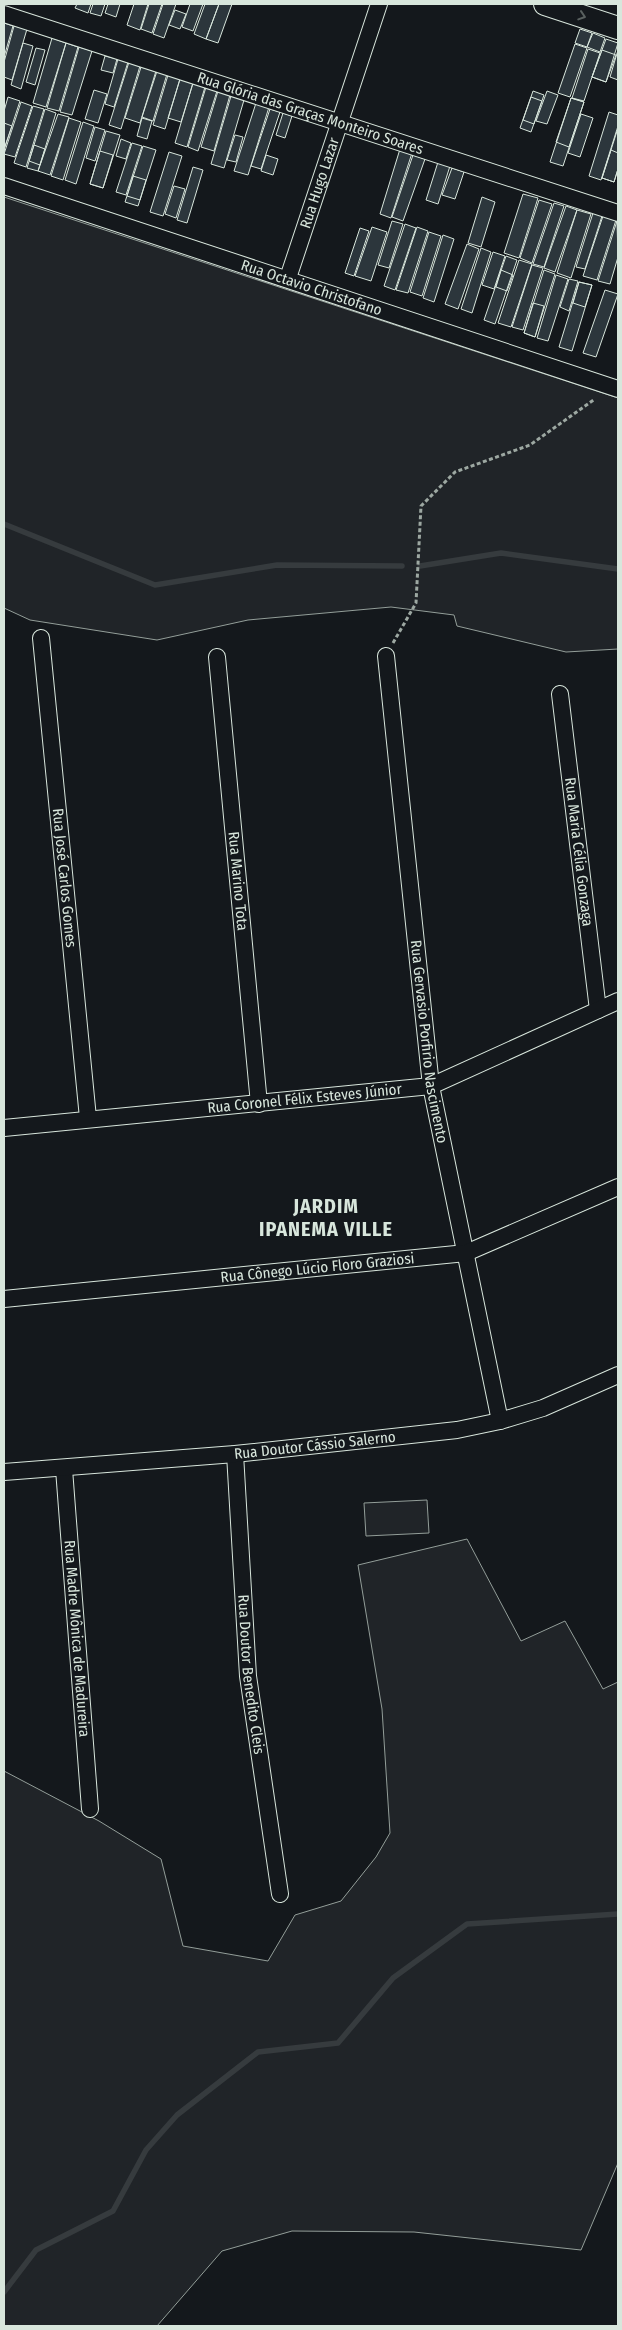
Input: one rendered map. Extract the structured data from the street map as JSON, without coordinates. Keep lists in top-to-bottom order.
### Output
{
  "streets": {
    "street": [
      "Rua Glória das Graças Monteiro Soares",
      "Rua Hugo Lazar",
      "Rua Octavio Christofano",
      "Rua Maria Célia Gonzaga",
      "Rua José Carlos Gomes",
      "Rua Marino Tota",
      "Rua Gervasio Porfirio Nascimento",
      "Rua Coronel Félix Esteves Júnior",
      "Rua Cônego Lúcio Floro Graziosi",
      "Rua Doutor Cássio Salerno",
      "Rua Madre Mônica de Madureira",
      "Rua Doutor Benedito Cleis"
    ]
  },
  "crossings": [
    ["Rua Glória das Graças Monteiro Soares", "Rua Hugo Lazar"],
    ["Rua Hugo Lazar", "Rua Octavio Christofano"],
    ["Rua Maria Célia Gonzaga", "Rua Coronel Félix Esteves Júnior"],
    ["Rua José Carlos Gomes", "Rua Coronel Félix Esteves Júnior"],
    ["Rua Marino Tota", "Rua Coronel Félix Esteves Júnior"],
    ["Rua Gervasio Porfirio Nascimento", "Rua Coronel Félix Esteves Júnior"],
    ["Rua Gervasio Porfirio Nascimento", "Rua Cônego Lúcio Floro Graziosi"],
    ["Rua Gervasio Porfirio Nascimento", "Rua Doutor Cássio Salerno"],
    ["Rua Doutor Cássio Salerno", "Rua Madre Mônica de Madureira"],
    ["Rua Doutor Cássio Salerno", "Rua Doutor Benedito Cleis"]
  ],
  "districts": ["JARDIM IPANEMA VILLE"]
}
